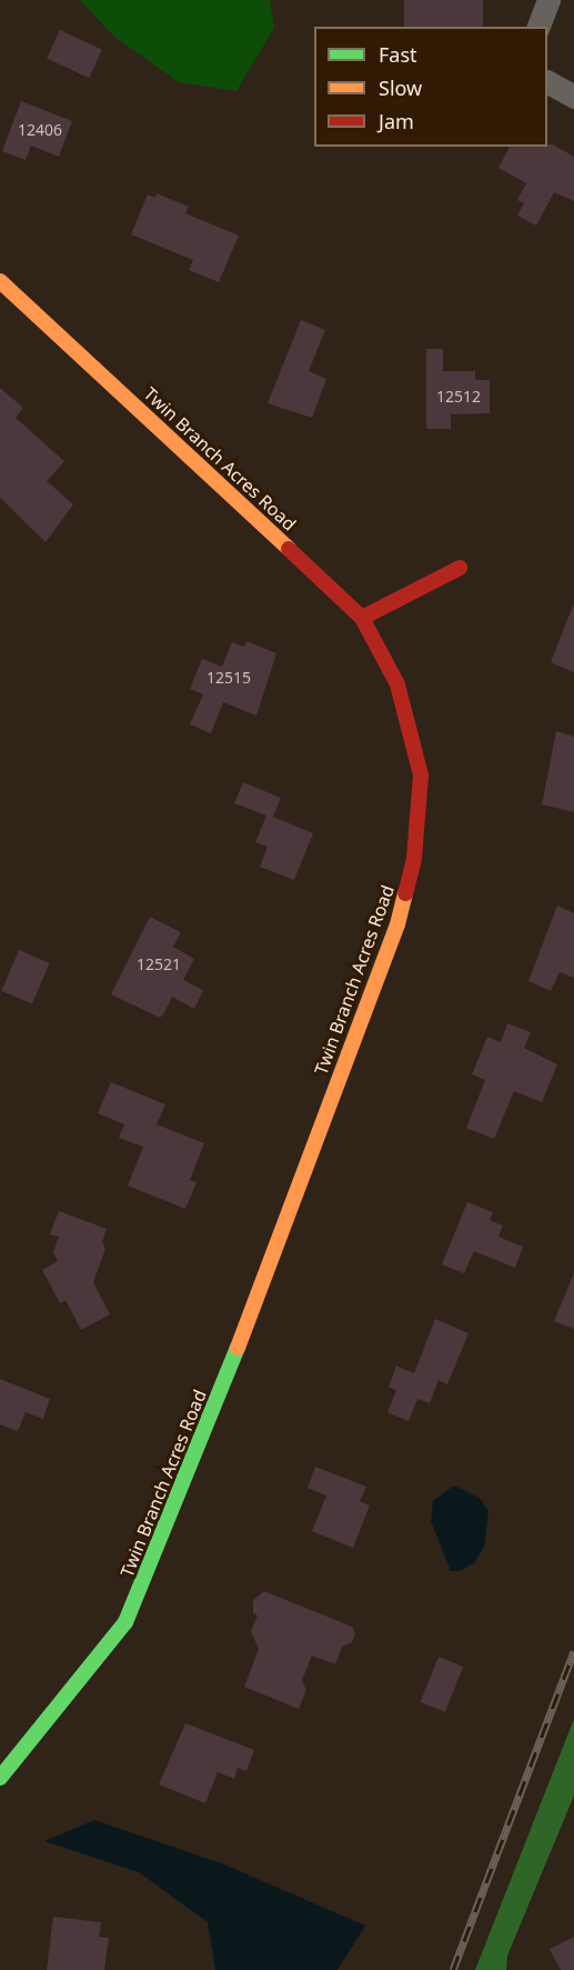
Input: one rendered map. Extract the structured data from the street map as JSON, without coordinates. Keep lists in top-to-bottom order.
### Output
{
  "streets": {
    "street": ["Twin Branch Acres Road"]
  },
  "house_numbers": [
    "12406",
    "12512",
    "12515",
    "12521"
  ],
  "legend": ["Fast", "Slow", "Jam"]
}
